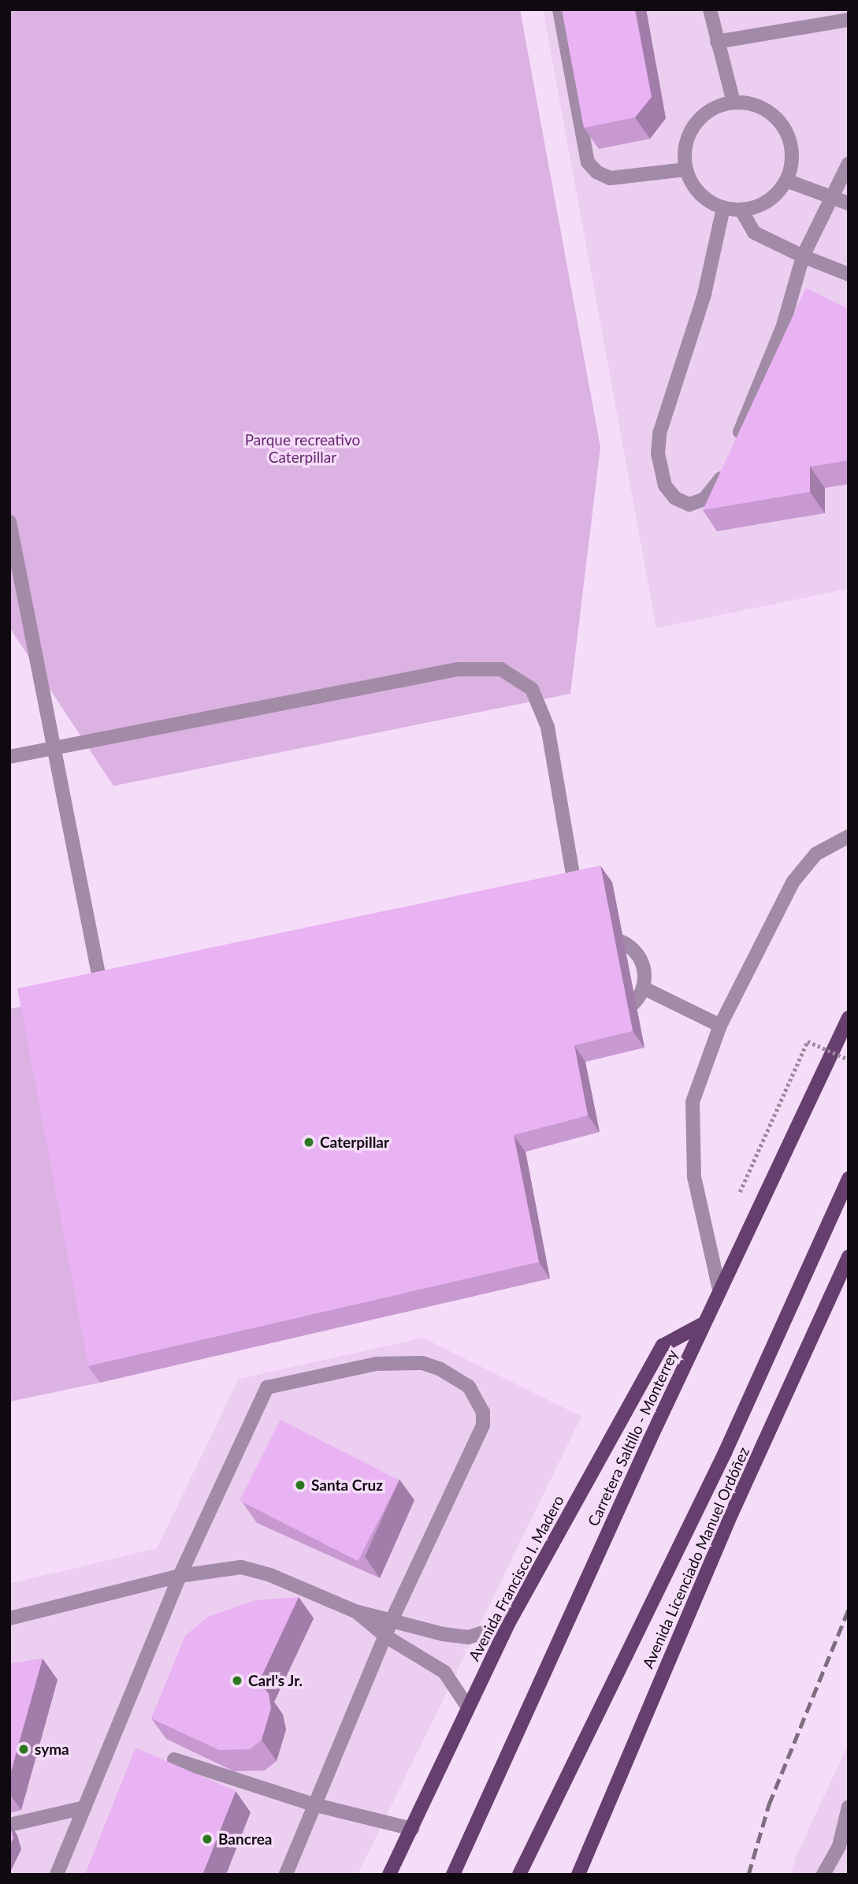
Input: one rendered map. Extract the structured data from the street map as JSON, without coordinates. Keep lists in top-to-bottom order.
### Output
{
  "streets": {
    "main road": ["Carretera Saltillo - Monterrey", "Avenida Licenciado Manuel Ordóñez", "Avenida Francisco I. Madero"]
  },
  "crossings": [
    ["Carretera Saltillo - Monterrey", "Avenida Francisco I. Madero"]
  ],
  "parks": ["Parque recreativo Caterpillar"],
  "places": [
    "Caterpillar",
    "Santa Cruz",
    "Carl's Jr.",
    "syma",
    "Bancrea"
  ]
}
